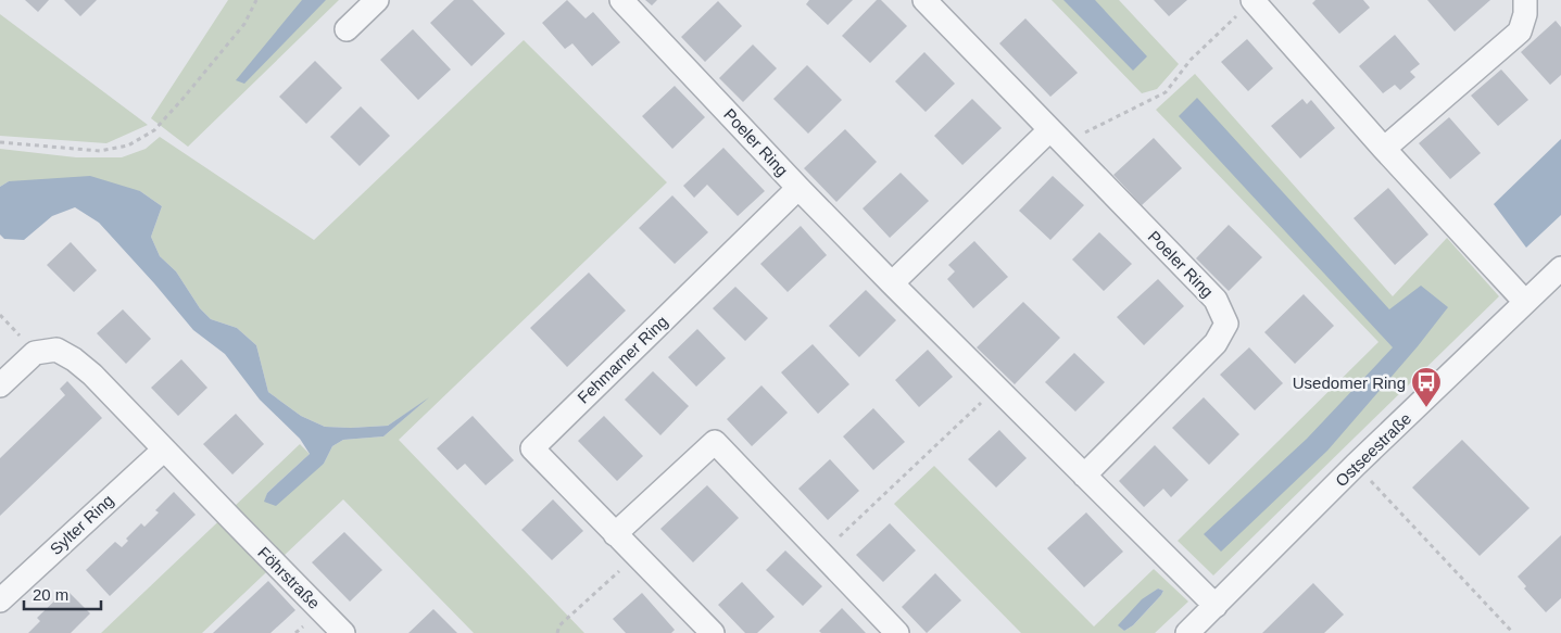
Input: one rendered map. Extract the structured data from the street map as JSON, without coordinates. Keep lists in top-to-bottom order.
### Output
{
  "streets": {
    "street": [
      "Poeler Ring",
      "Fehmarner Ring",
      "Ostseestraße",
      "Sylter Ring",
      "Föhrstraße"
    ]
  },
  "crossings": [
    ["Poeler Ring", "Fehmarner Ring"],
    ["Poeler Ring", "Ostseestraße"],
    ["Sylter Ring", "Föhrstraße"]
  ],
  "places": {
    "bus stop": ["Usedomer Ring"]
  },
  "scale_bar": "20 m"
}
